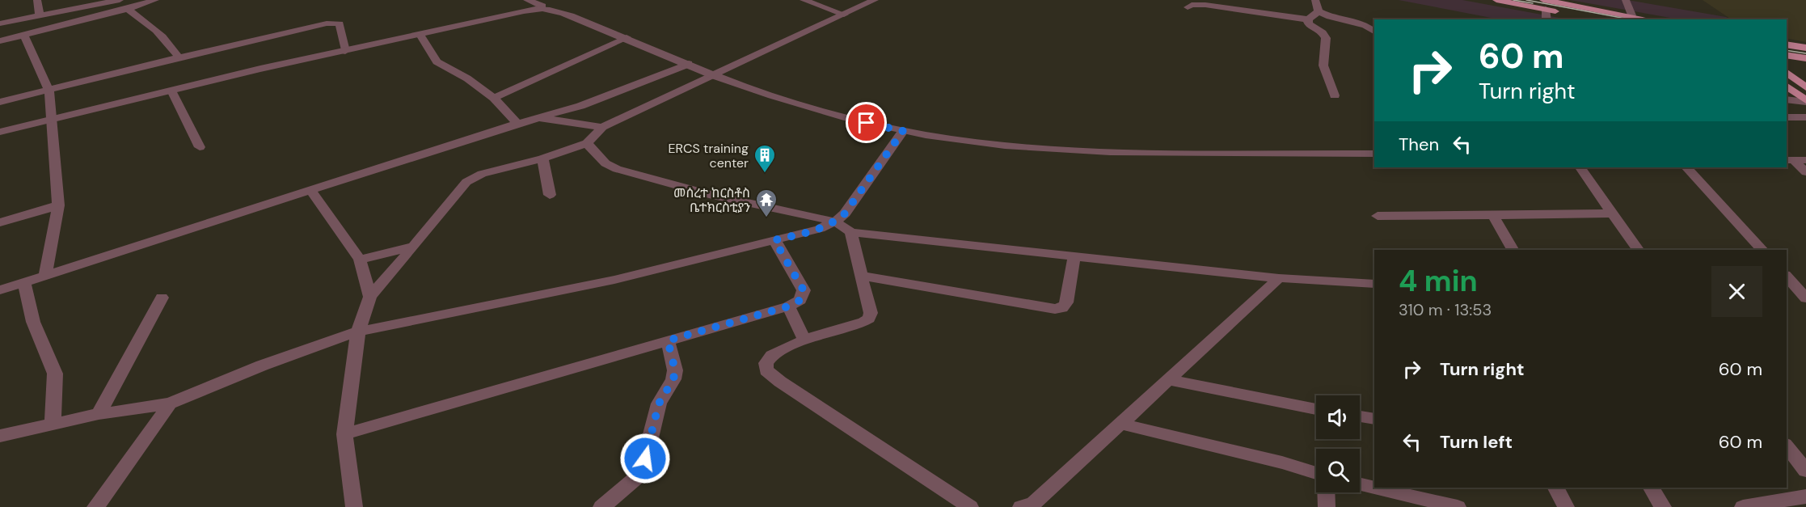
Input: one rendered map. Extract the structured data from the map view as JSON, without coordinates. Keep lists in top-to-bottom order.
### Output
{
  "places": {
    "building": ["ERCS training center"],
    "temple": ["መሰረተ ከርስቶስ ቤተክርስቲያን"]
  },
  "page": {
    "turn": ["60 m", "Turn right"],
    "then": "Then",
    "heading": ["4 min", "310 m · 13:53"],
    "list": [
      {
        "name": "Turn right",
        "value": "60 m"
      },
      {
        "name": "Turn left",
        "value": "60 m"
      }
    ]
  }
}
